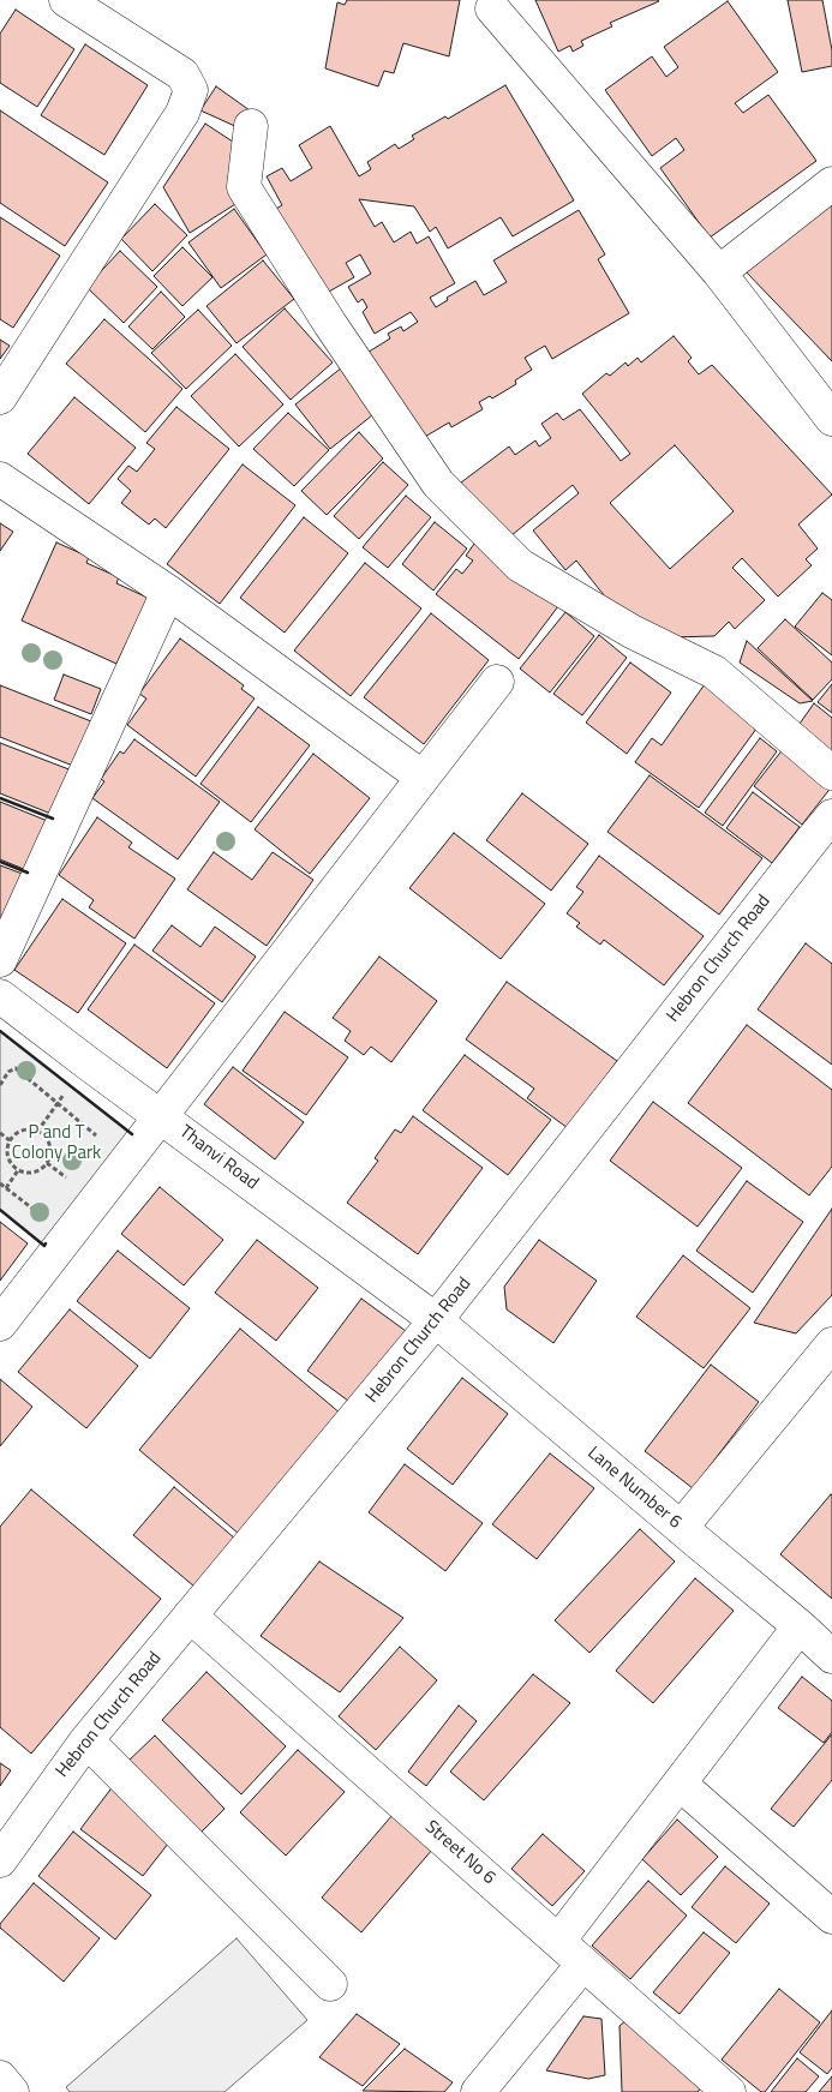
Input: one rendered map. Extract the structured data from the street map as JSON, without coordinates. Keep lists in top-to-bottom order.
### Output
{
  "streets": {
    "street": [
      "Hebron Church Road",
      "Thanvi Road",
      "Lane Number 6",
      "Street No 6"
    ]
  },
  "crossings": [
    ["Hebron Church Road", "Thanvi Road"],
    ["Hebron Church Road", "Lane Number 6"],
    ["Hebron Church Road", "Street No 6"],
    ["Thanvi Road", "Lane Number 6"]
  ],
  "parks": ["P and T Colony Park"]
}
